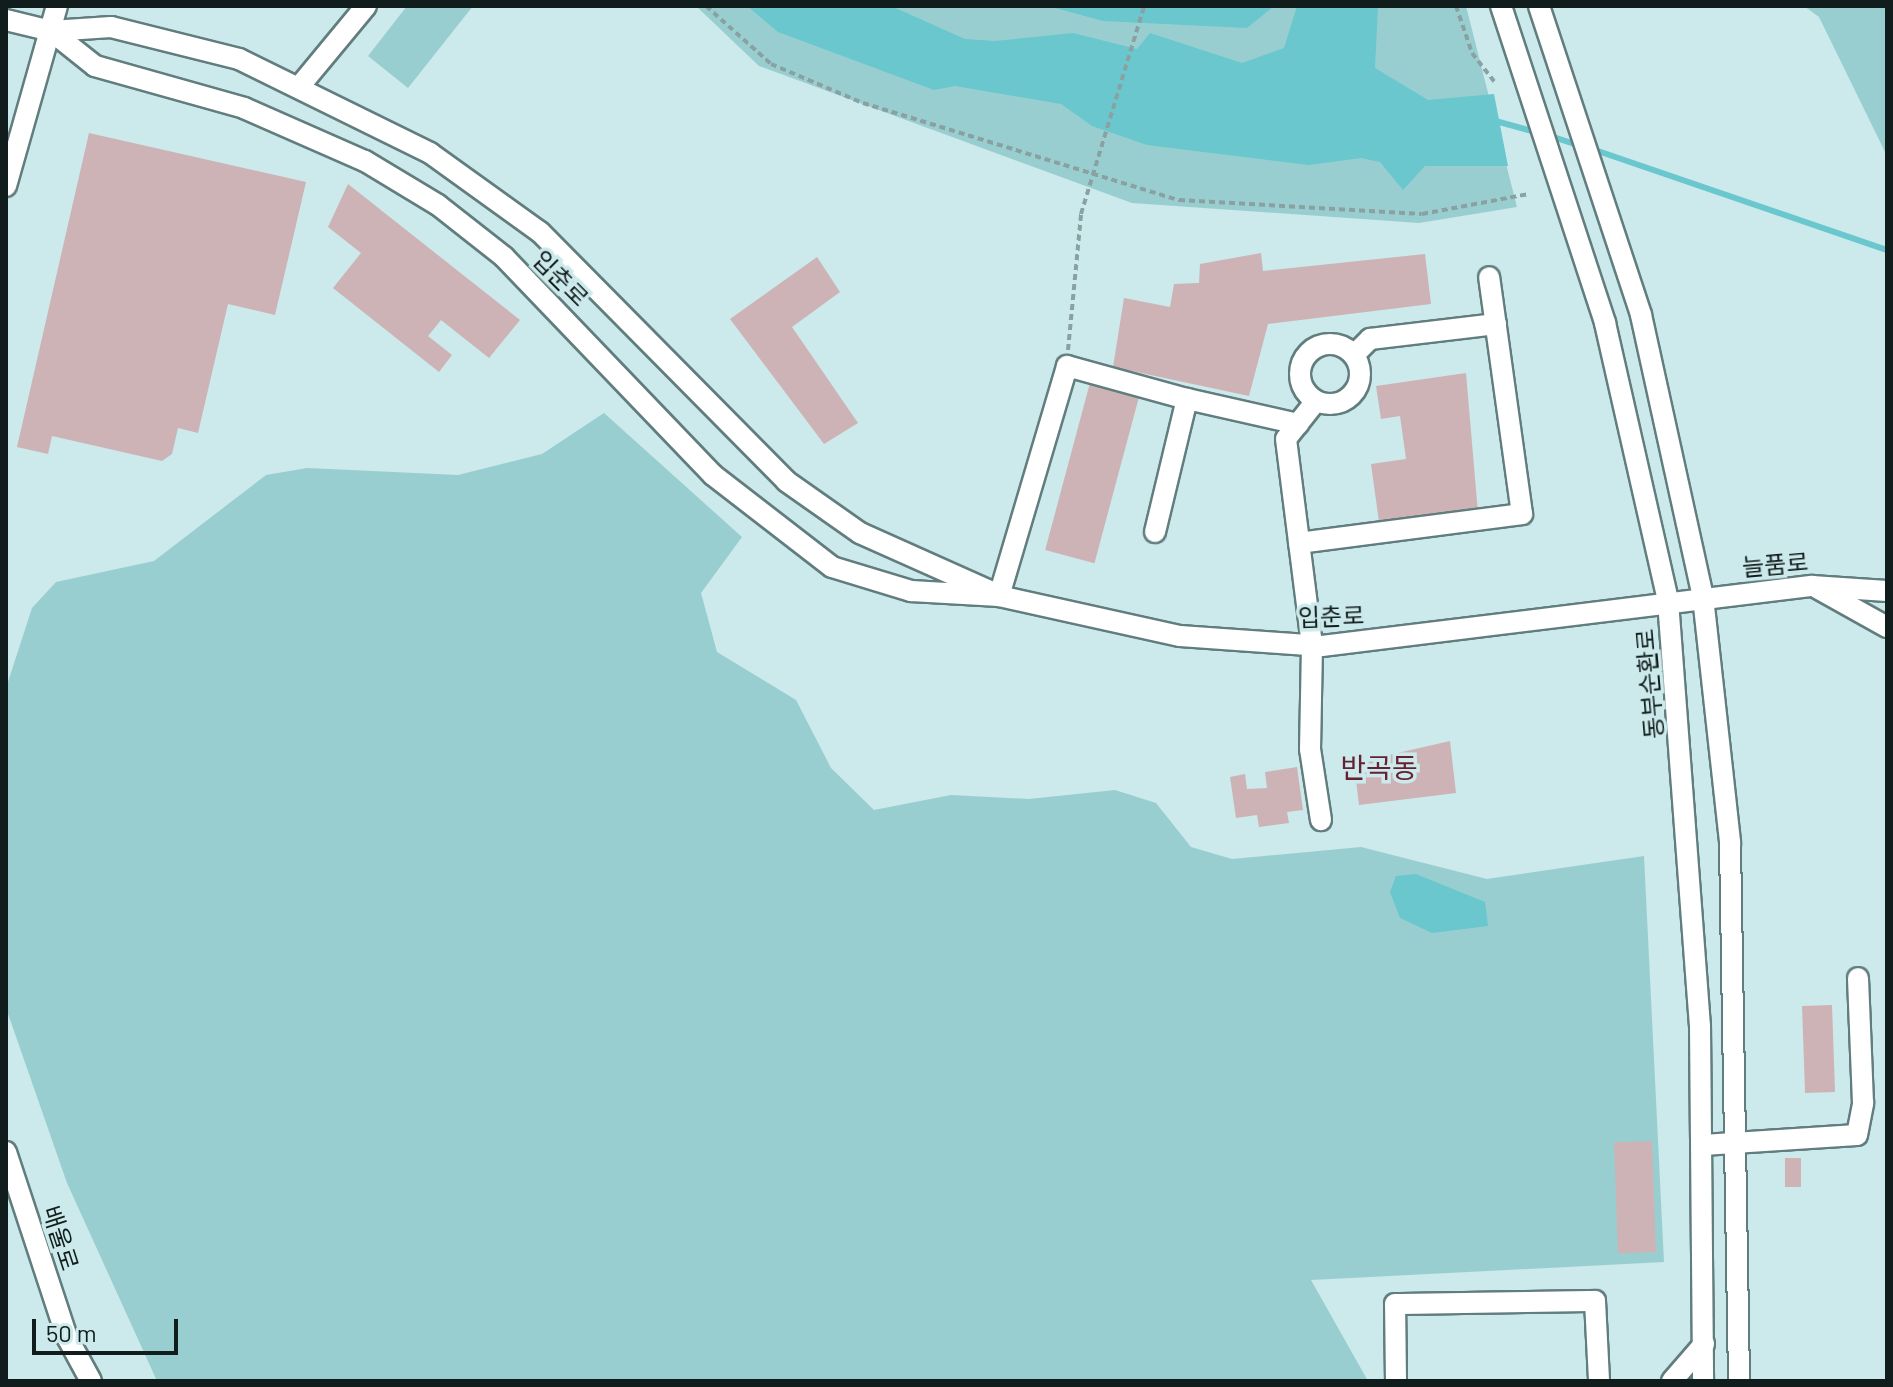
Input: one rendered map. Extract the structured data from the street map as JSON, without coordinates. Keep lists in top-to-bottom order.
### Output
{
  "streets": {
    "street": [
      "입춘로",
      "늘품로",
      "동부순환로",
      "배울로"
    ]
  },
  "crossings": [
    ["입춘로", "늘품로"],
    ["입춘로", "동부순환로"],
    ["늘품로", "동부순환로"]
  ],
  "districts": ["반곡동"],
  "scale_bar": "50 m"
}
